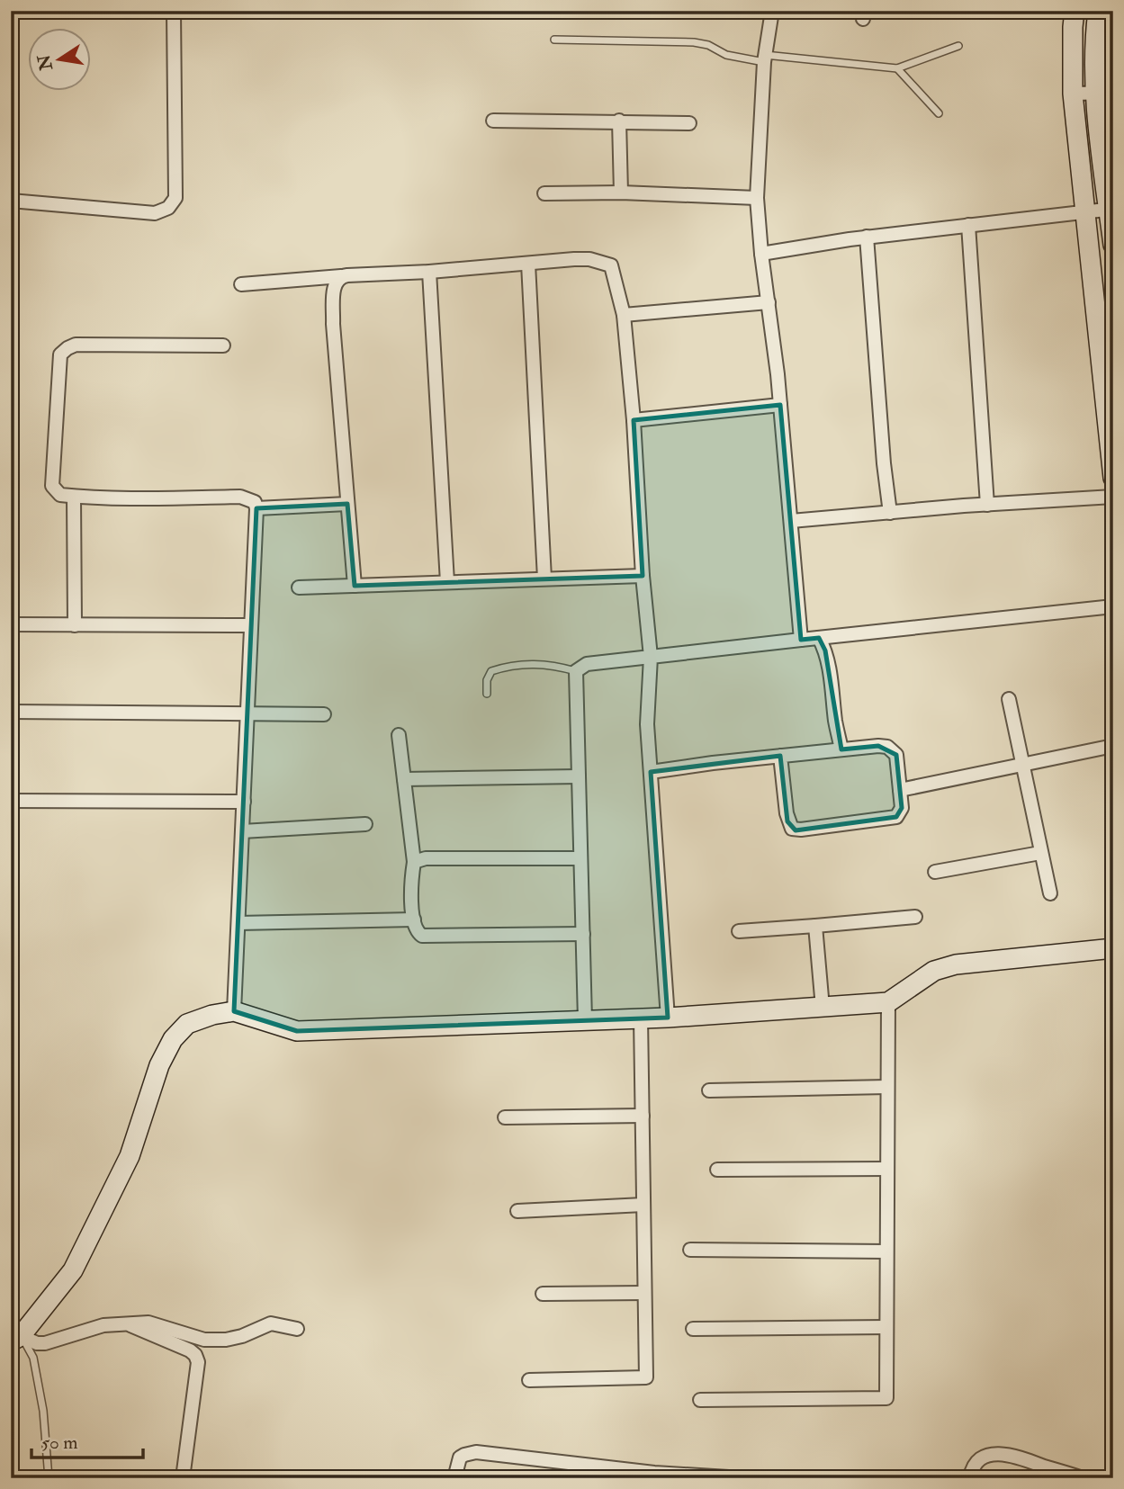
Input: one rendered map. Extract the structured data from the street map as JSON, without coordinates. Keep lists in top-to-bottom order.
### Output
{
  "scale_bar": "50 m",
  "north": "left"
}
